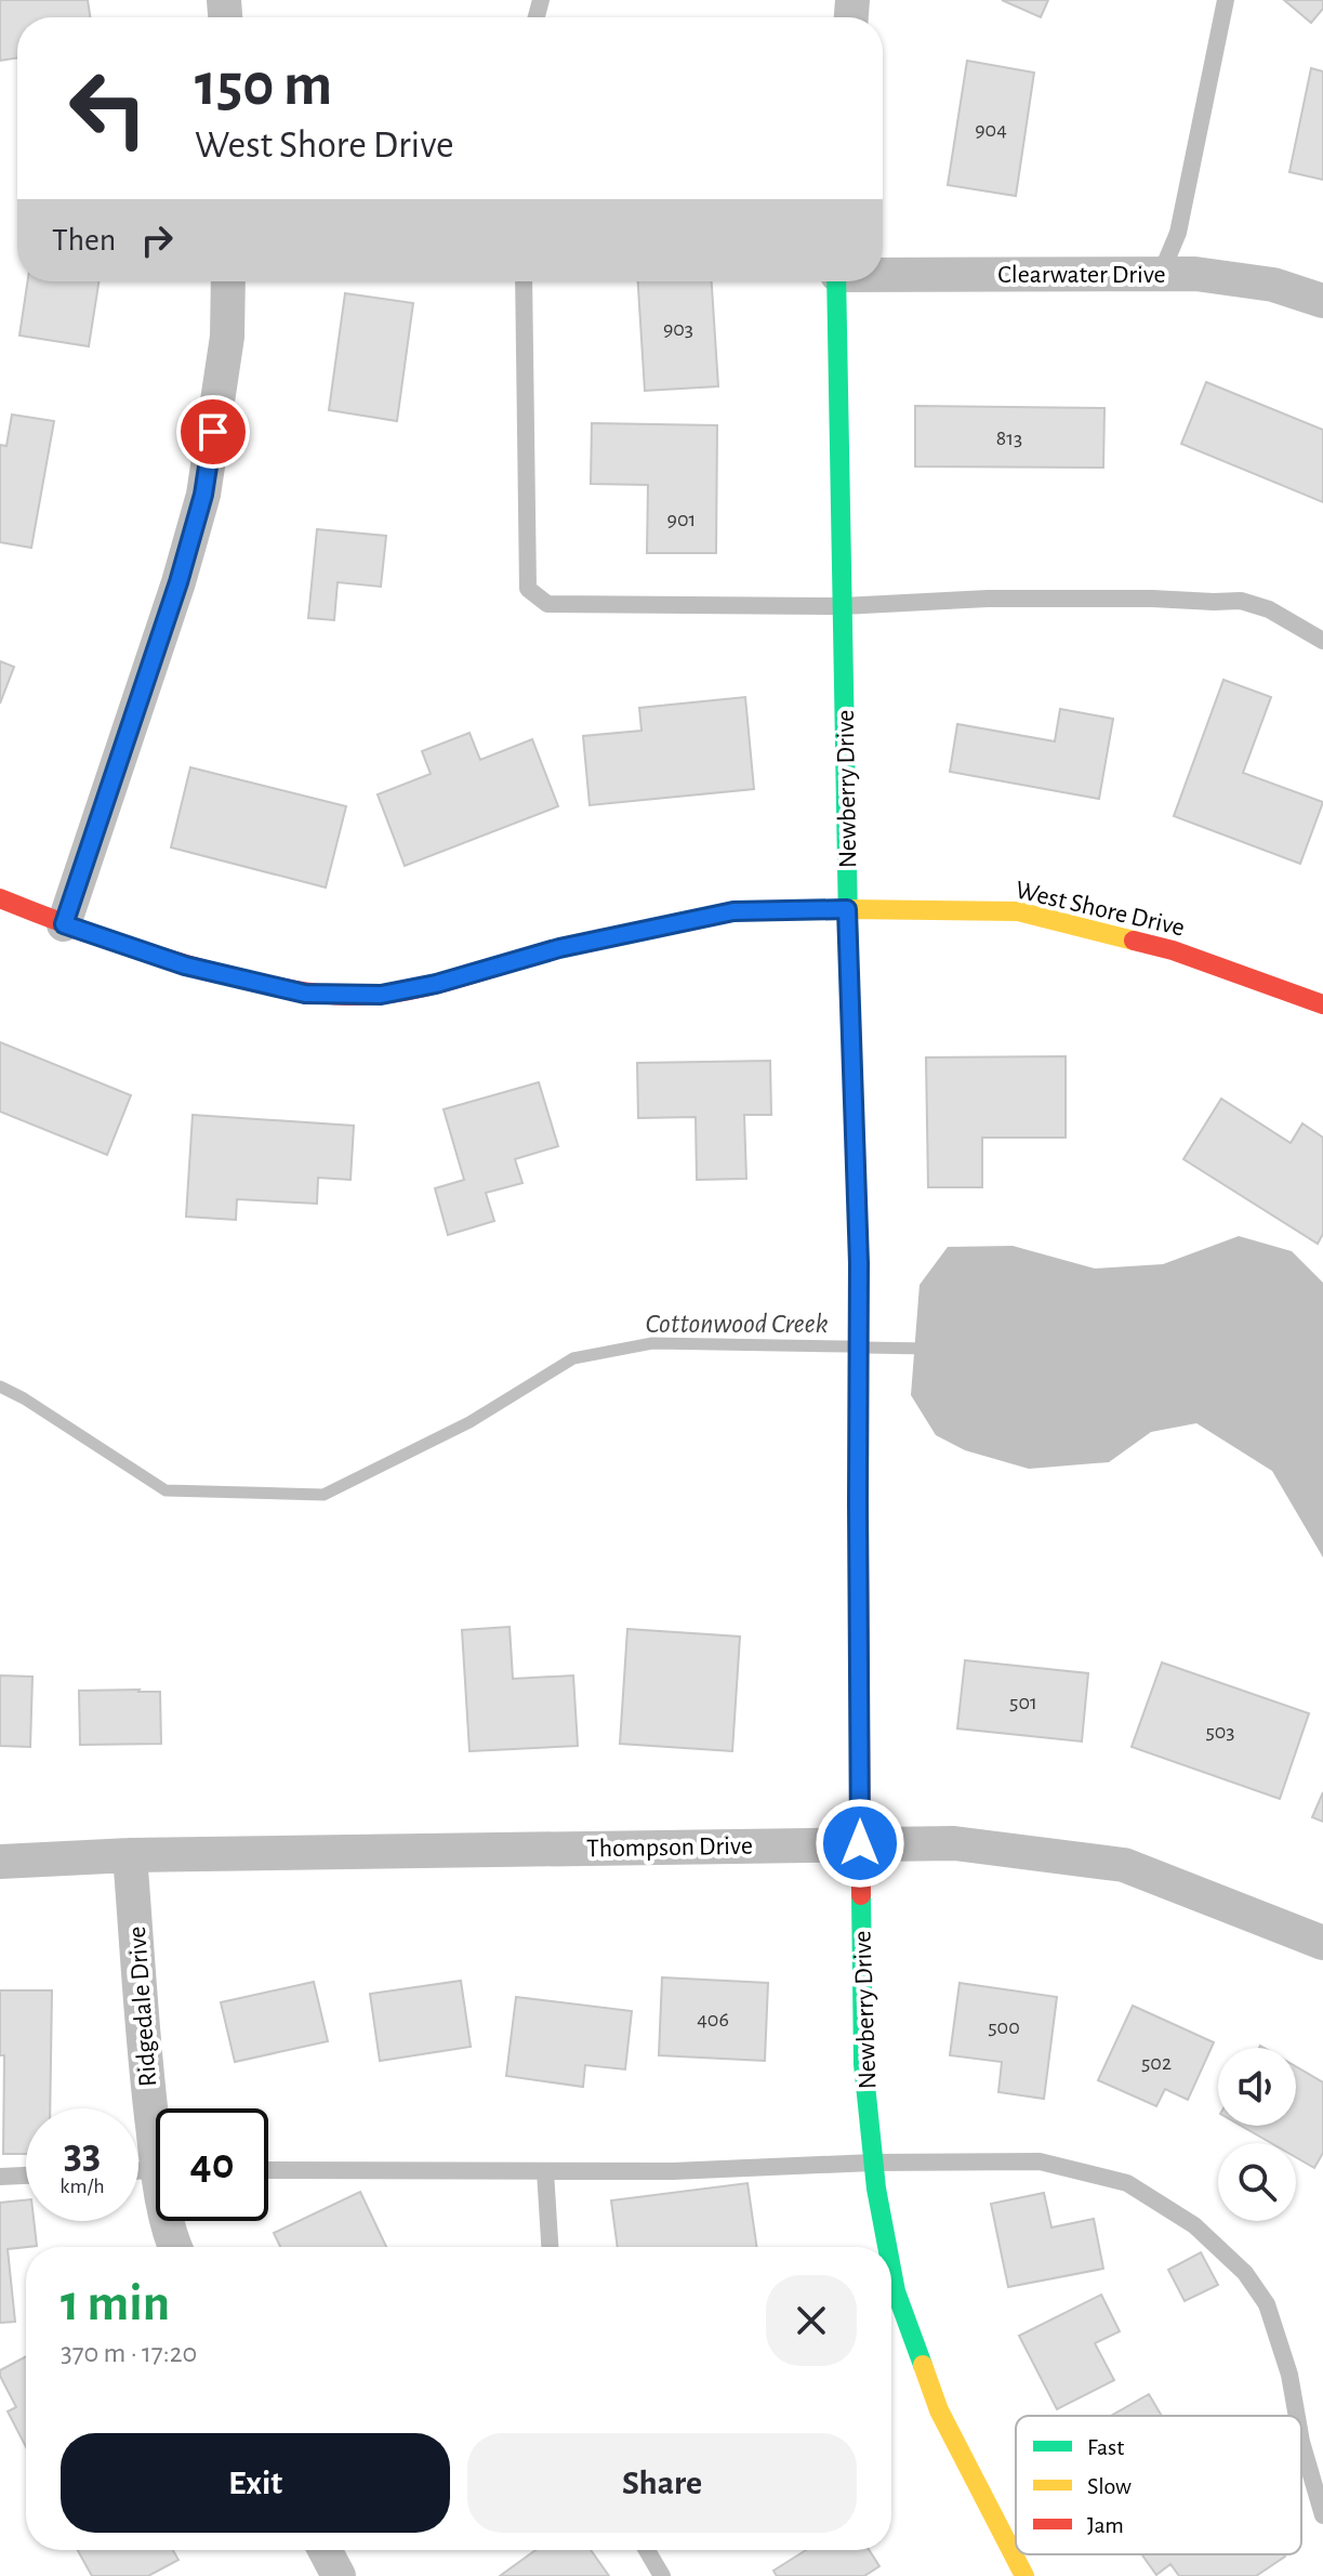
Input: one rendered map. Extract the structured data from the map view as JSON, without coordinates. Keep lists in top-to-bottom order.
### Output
{
  "streets": {
    "street": [
      "Clearwater Drive",
      "Newberry Drive",
      "West Shore Drive",
      "Thompson Drive",
      "Ridgedale Drive"
    ]
  },
  "crossings": [
    ["Newberry Drive", "West Shore Drive"],
    ["Newberry Drive", "Thompson Drive"],
    ["Thompson Drive", "Ridgedale Drive"]
  ],
  "water": ["Cottonwood Creek"],
  "house_numbers": [
    "904",
    "903",
    "813",
    "901",
    "501",
    "503",
    "406",
    "500",
    "502"
  ],
  "legend": ["Fast", "Slow", "Jam"],
  "page": {
    "turn": ["150 m", "West Shore Drive"],
    "then": "Then",
    "speed": "33 km/h",
    "limit": "40",
    "heading": ["1 min", "370 m · 17:20"],
    "buttons": ["Exit", "Share"]
  }
}
